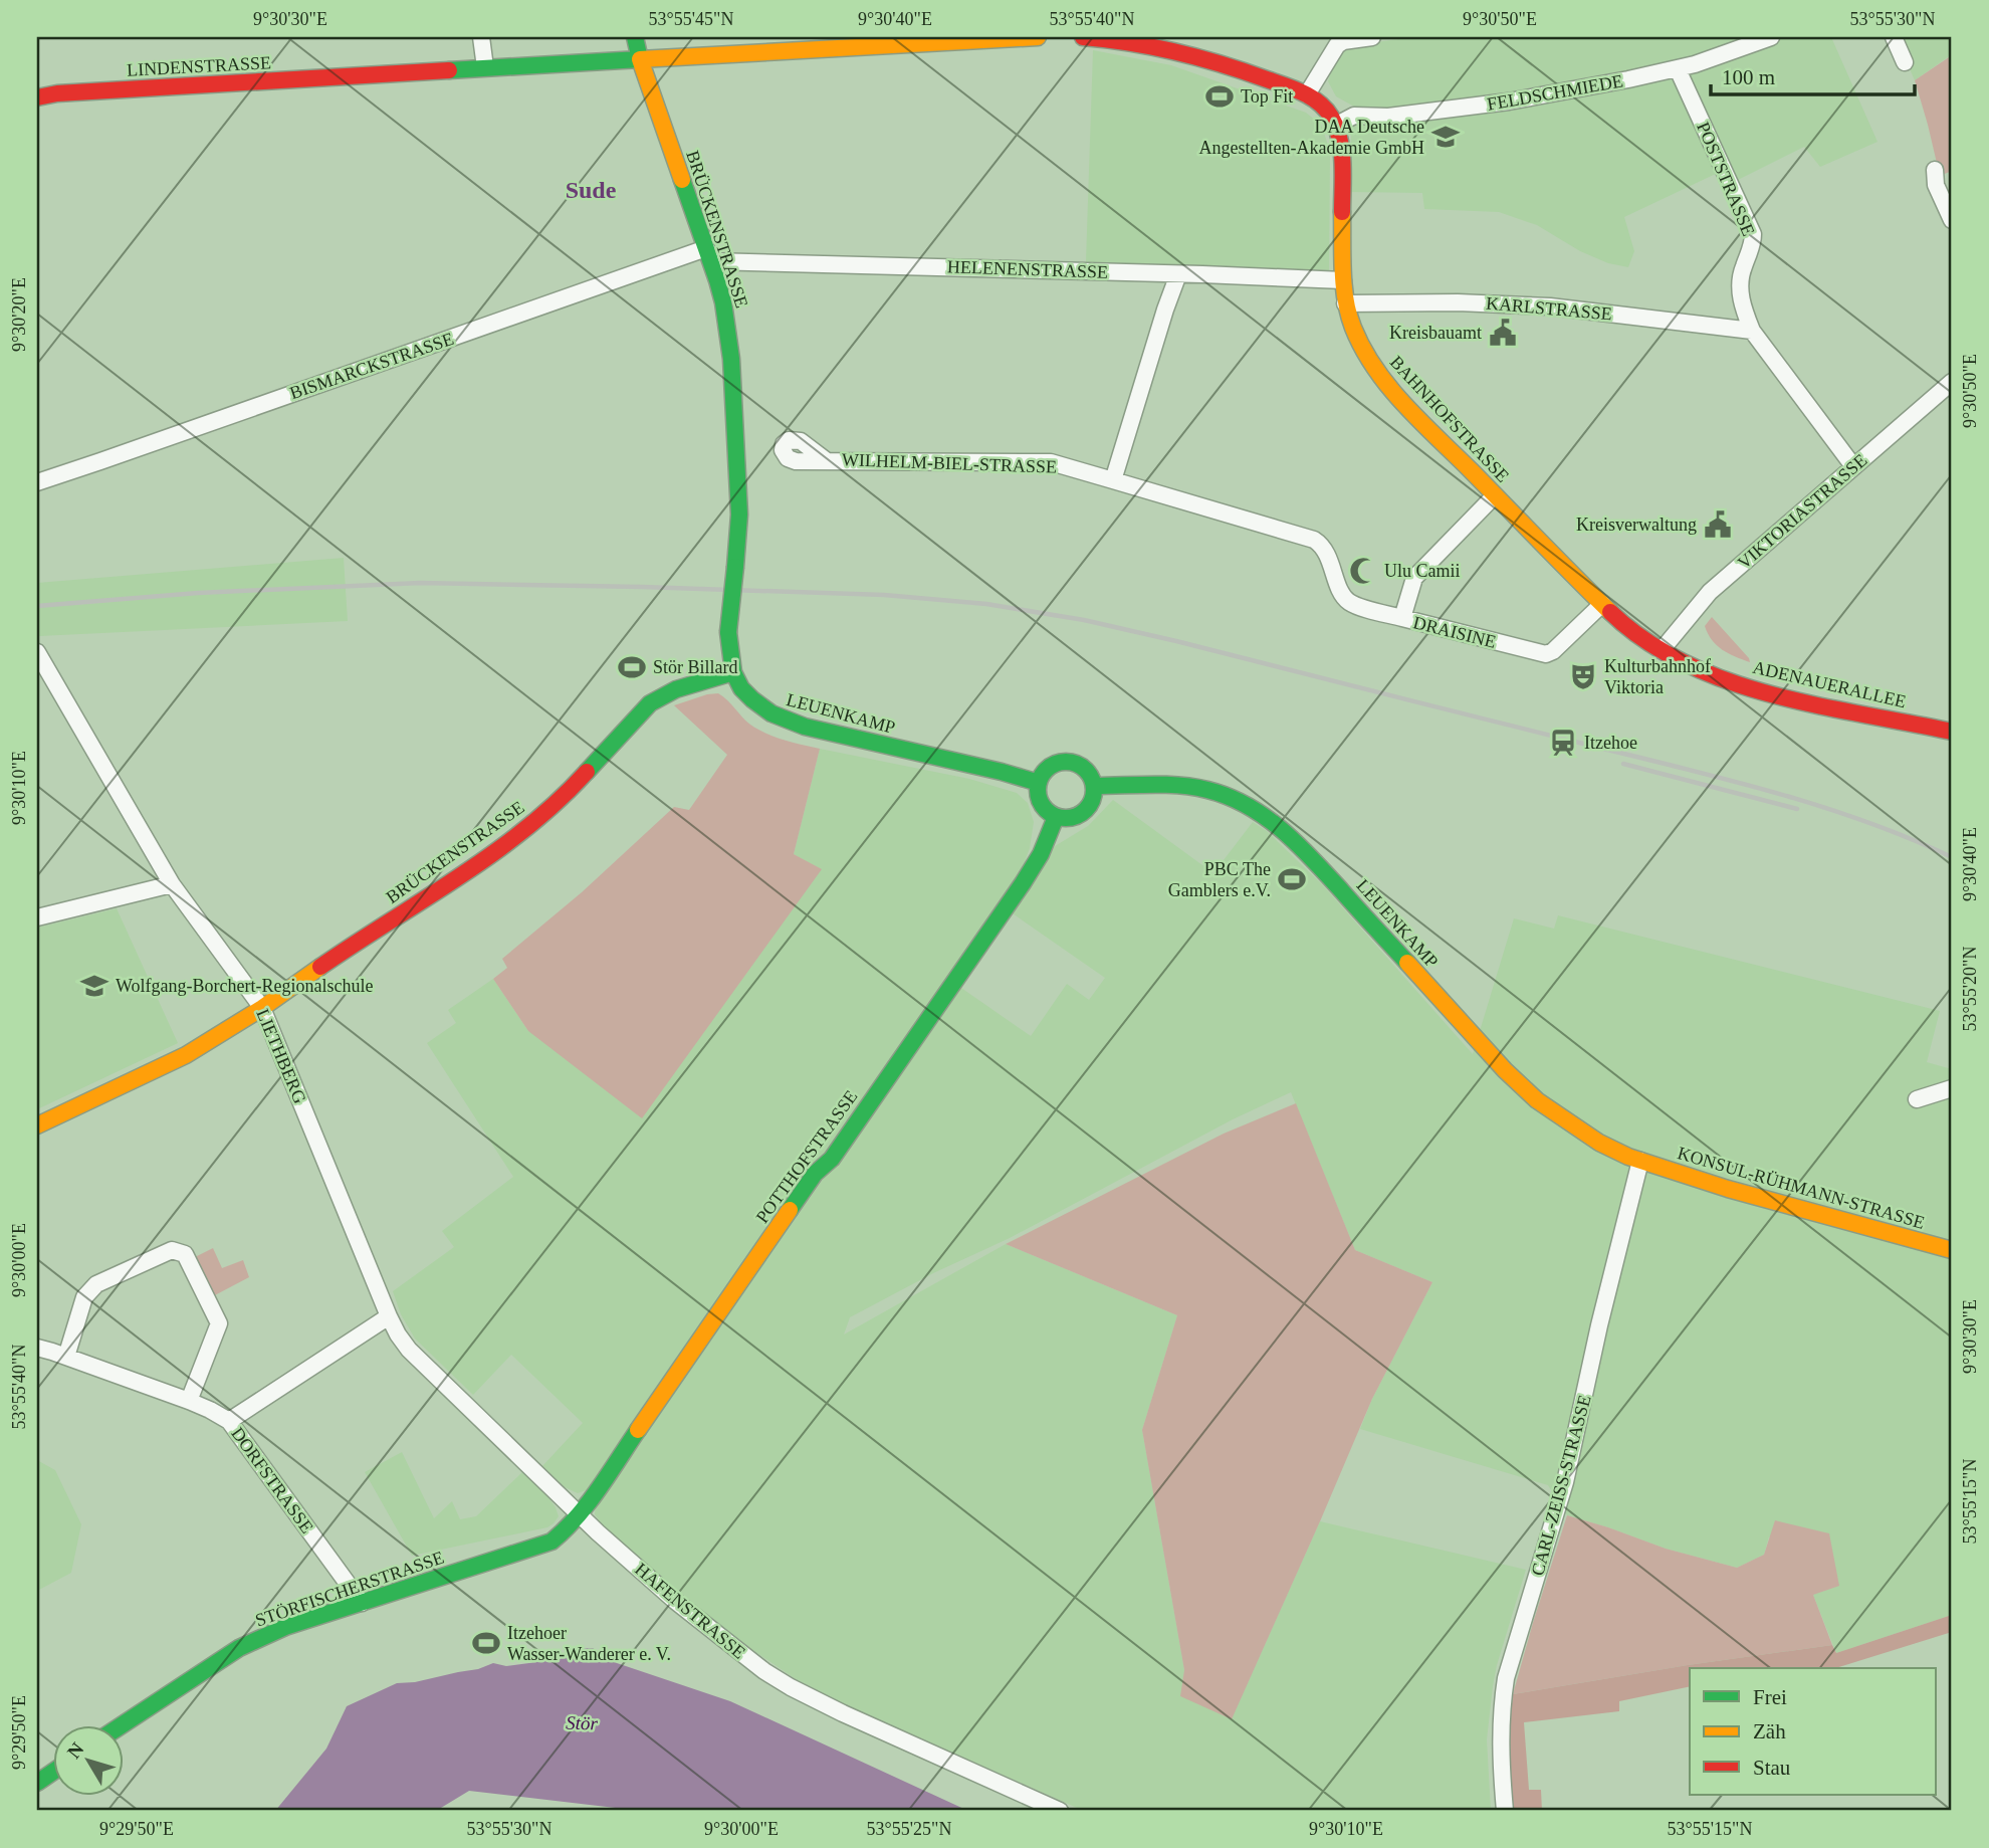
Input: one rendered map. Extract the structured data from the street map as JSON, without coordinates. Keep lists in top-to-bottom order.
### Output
{
  "streets": {
    "street": [
      "LINDENSTRASSE",
      "FELDSCHMIEDE",
      "POSTSTRASSE",
      "BRÜCKENSTRASSE",
      "HELENENSTRASSE",
      "KARLSTRASSE",
      "BISMARCKSTRASSE",
      "BAHNHOFSTRASSE",
      "WILHELM-BIEL-STRASSE",
      "VIKTORIASTRASSE",
      "DRAISINE",
      "ADENAUERALLEE",
      "LEUENKAMP",
      "LIETHBERG",
      "POTTHOFSTRASSE",
      "KONSUL-RÜHMANN-STRASSE",
      "DORFSTRASSE",
      "CARL-ZEISS-STRASSE",
      "STÖRFISCHERSTRASSE",
      "HAFENSTRASSE"
    ]
  },
  "crossings": [
    ["LINDENSTRASSE", "BRÜCKENSTRASSE"],
    ["FELDSCHMIEDE", "POSTSTRASSE"],
    ["FELDSCHMIEDE", "BAHNHOFSTRASSE"],
    ["POSTSTRASSE", "KARLSTRASSE"],
    ["POSTSTRASSE", "VIKTORIASTRASSE"],
    ["BRÜCKENSTRASSE", "HELENENSTRASSE"],
    ["BRÜCKENSTRASSE", "BISMARCKSTRASSE"],
    ["BRÜCKENSTRASSE", "LEUENKAMP"],
    ["BRÜCKENSTRASSE", "LIETHBERG"],
    ["HELENENSTRASSE", "BISMARCKSTRASSE"],
    ["HELENENSTRASSE", "BAHNHOFSTRASSE"],
    ["KARLSTRASSE", "BAHNHOFSTRASSE"],
    ["BAHNHOFSTRASSE", "VIKTORIASTRASSE"],
    ["BAHNHOFSTRASSE", "DRAISINE"],
    ["BAHNHOFSTRASSE", "ADENAUERALLEE"],
    ["WILHELM-BIEL-STRASSE", "DRAISINE"],
    ["VIKTORIASTRASSE", "ADENAUERALLEE"],
    ["LEUENKAMP", "POTTHOFSTRASSE"],
    ["LEUENKAMP", "KONSUL-RÜHMANN-STRASSE"],
    ["LEUENKAMP", "CARL-ZEISS-STRASSE"],
    ["LIETHBERG", "HAFENSTRASSE"],
    ["POTTHOFSTRASSE", "STÖRFISCHERSTRASSE"],
    ["POTTHOFSTRASSE", "HAFENSTRASSE"],
    ["KONSUL-RÜHMANN-STRASSE", "CARL-ZEISS-STRASSE"],
    ["DORFSTRASSE", "STÖRFISCHERSTRASSE"],
    ["STÖRFISCHERSTRASSE", "HAFENSTRASSE"]
  ],
  "districts": ["Sude"],
  "water": ["Stör"],
  "places": {
    "sports": [
      "Top Fit",
      "Stör Billard",
      "PBC The Gamblers e.V.",
      "Itzehoer Wasser-Wanderer e. V."
    ],
    "school or university": ["DAA Deutsche Angestellten-Akademie GmbH", "Wolfgang-Borchert-Regionalschule"],
    "public building": ["Kreisbauamt", "Kreisverwaltung"],
    "mosque": ["Ulu Camii"],
    "theatre": ["Kulturbahnhof Viktoria"],
    "station": ["Itzehoe"]
  },
  "legend": ["Frei", "Zäh", "Stau"],
  "scale_bar": "100 m",
  "north": "top left",
  "coordinates": [
    "9°30'30\"E",
    "53°55'45\"N",
    "9°30'40\"E",
    "53°55'40\"N",
    "9°30'50\"E",
    "53°55'30\"N",
    "9°30'20\"E",
    "9°30'10\"E",
    "53°55'20\"N",
    "9°30'00\"E",
    "53°55'15\"N",
    "9°29'50\"E",
    "53°55'25\"N"
  ]
}
